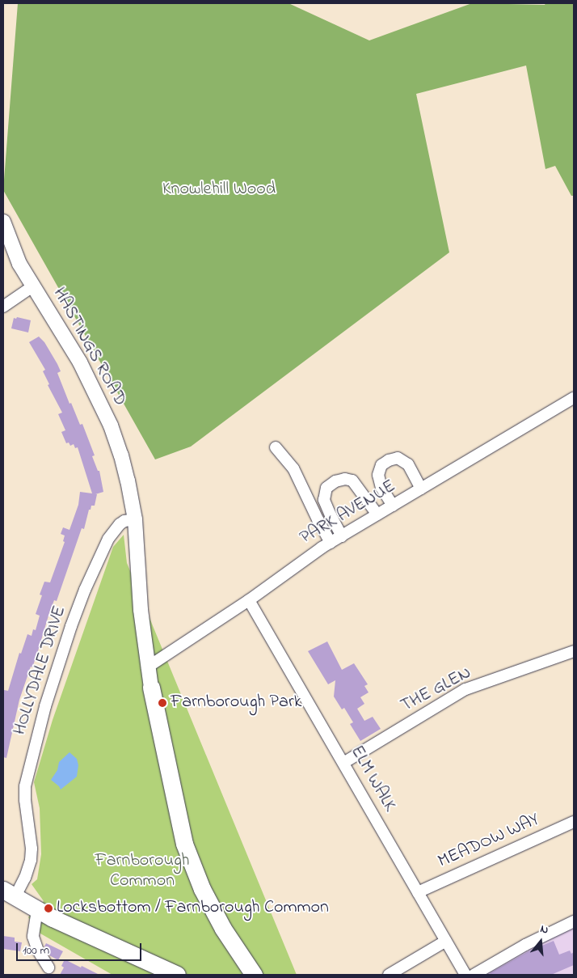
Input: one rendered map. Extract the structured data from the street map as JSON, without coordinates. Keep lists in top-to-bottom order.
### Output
{
  "streets": {
    "main road": ["HASTINGS ROAD"],
    "street": [
      "PARK AVENUE",
      "HOLLYDALE DRIVE",
      "THE GLEN",
      "ELM WALK",
      "MEADOW WAY"
    ]
  },
  "crossings": [
    ["HASTINGS ROAD", "HOLLYDALE DRIVE"],
    ["PARK AVENUE", "ELM WALK"],
    ["THE GLEN", "ELM WALK"],
    ["ELM WALK", "MEADOW WAY"]
  ],
  "parks": ["Knowlehill Wood", "Farnborough Common"],
  "places": ["Farnborough Park", "Locksbottom / Farnborough Common"],
  "scale_bar": "100 m",
  "north": "top"
}
